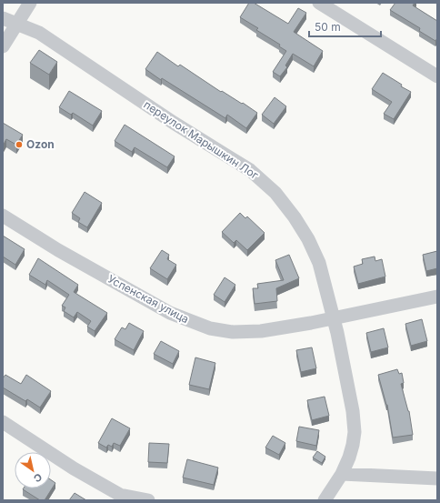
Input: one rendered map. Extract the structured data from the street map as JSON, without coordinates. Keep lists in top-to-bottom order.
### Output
{
  "streets": {
    "street": ["переулок Марышкин Лог", "Успенская улица"]
  },
  "crossings": [
    ["переулок Марышкин Лог", "Успенская улица"]
  ],
  "places": ["Ozon"],
  "scale_bar": "50 m",
  "north": "bottom right"
}
